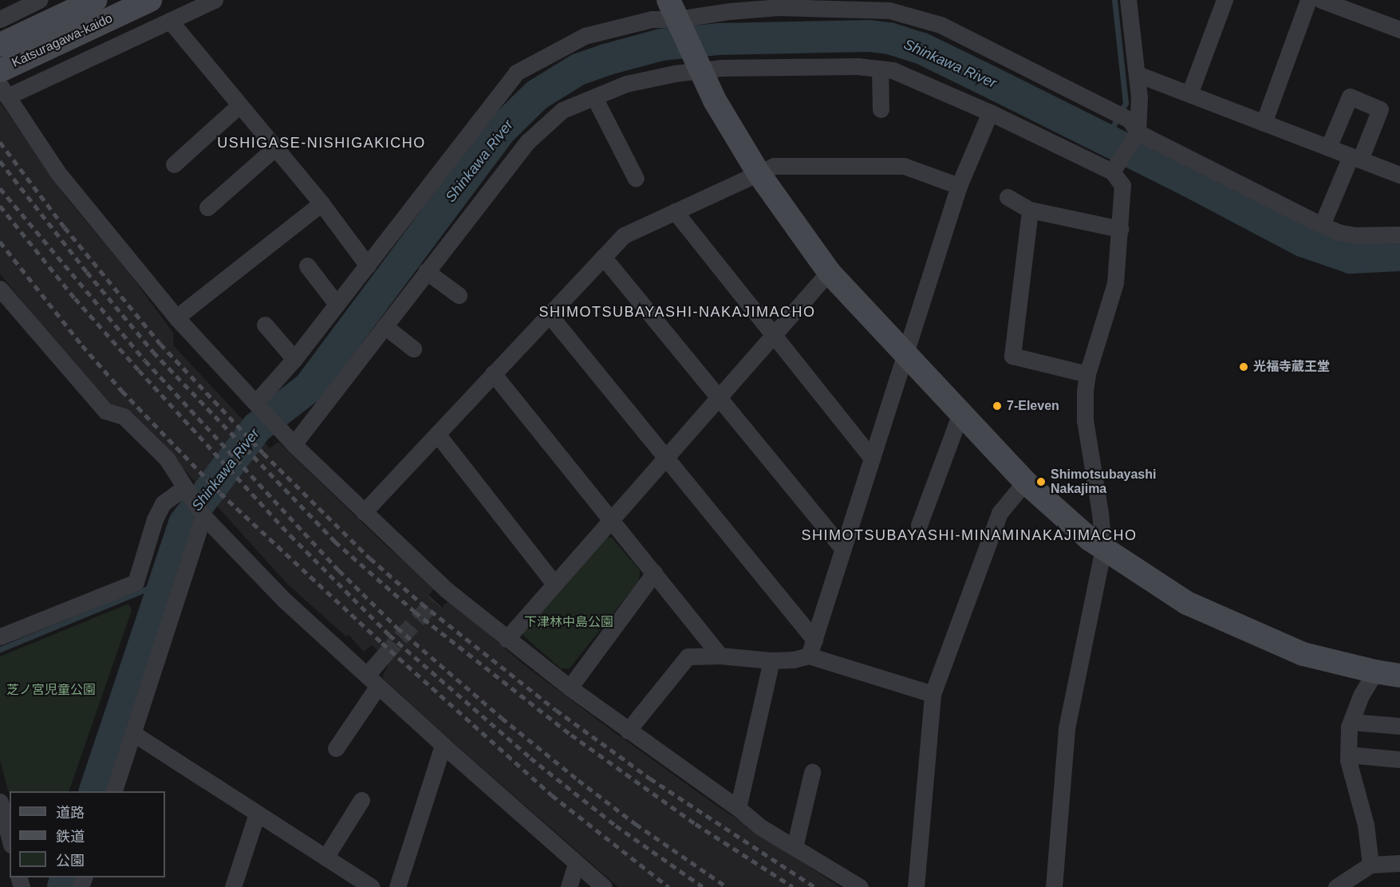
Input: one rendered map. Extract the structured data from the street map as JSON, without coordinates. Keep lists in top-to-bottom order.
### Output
{
  "streets": {
    "street": ["Katsuragawa-kaido"]
  },
  "districts": ["USHIGASE-NISHIGAKICHO", "SHIMOTSUBAYASHI-NAKAJIMACHO", "SHIMOTSUBAYASHI-MINAMINAKAJIMACHO"],
  "water": ["Shinkawa River"],
  "parks": ["下津林中島公園", "芝ノ宮児童公園"],
  "places": ["光福寺蔵王堂", "7-Eleven", "Shimotsubayashi Nakajima"],
  "legend": ["道路", "鉄道", "公園"]
}
